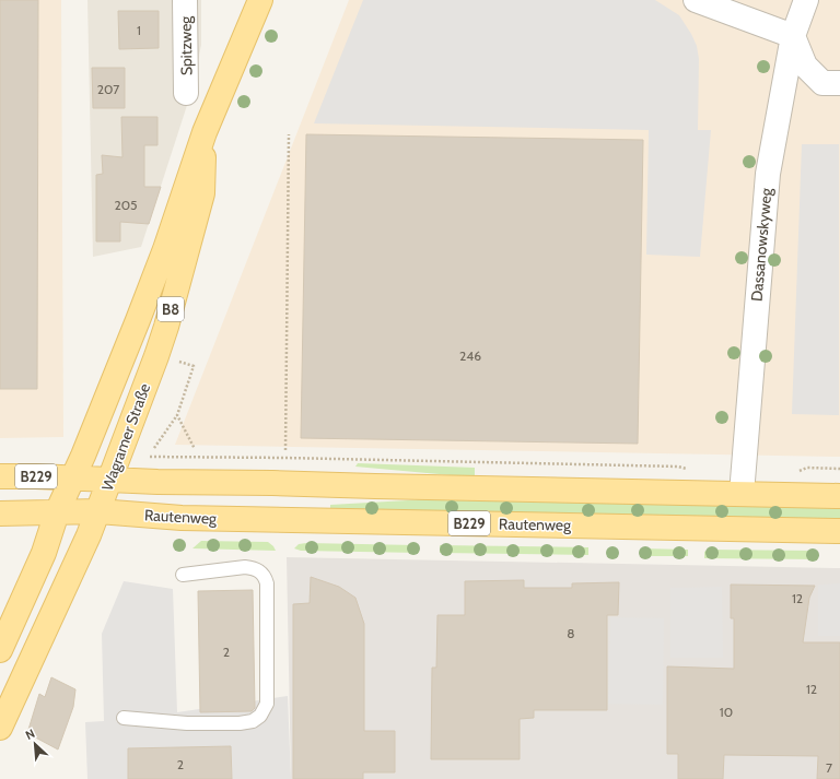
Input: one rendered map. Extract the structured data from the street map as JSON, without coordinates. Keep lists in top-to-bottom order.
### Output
{
  "streets": {
    "main road": [
      "B8",
      "Wagramer Straße",
      "B229",
      "Rautenweg"
    ],
    "street": ["Spitzweg", "Dassanowskyweg"]
  },
  "crossings": [
    ["Dassanowskyweg", "B229"],
    ["Wagramer Straße", "B229"],
    ["Wagramer Straße", "Rautenweg"],
    ["B229", "Rautenweg"]
  ],
  "house_numbers": [
    "1",
    "207",
    "205",
    "246",
    "12",
    "8",
    "2",
    "12",
    "10",
    "2",
    "7"
  ],
  "north": "top left"
}
